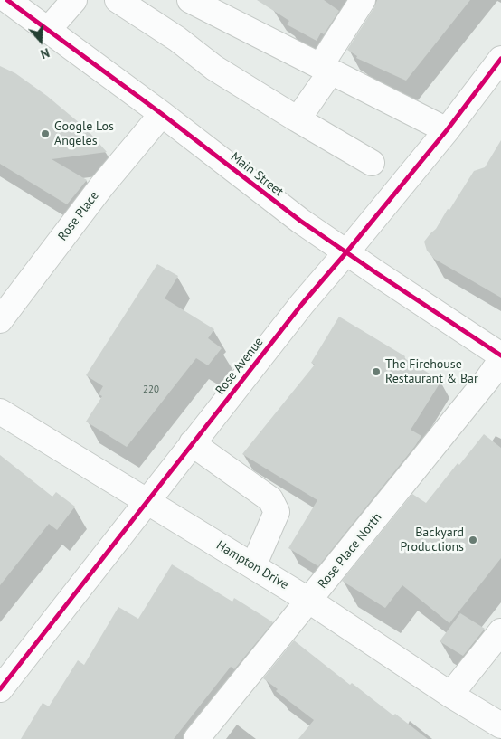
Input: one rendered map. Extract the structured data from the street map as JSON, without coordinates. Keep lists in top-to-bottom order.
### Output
{
  "streets": {
    "street": [
      "Main Street",
      "Rose Place",
      "Rose Avenue",
      "Rose Place North",
      "Hampton Drive"
    ]
  },
  "crossings": [
    ["Main Street", "Rose Place"],
    ["Main Street", "Rose Avenue"],
    ["Rose Avenue", "Hampton Drive"],
    ["Rose Place North", "Hampton Drive"]
  ],
  "places": ["Google Los Angeles", "The Firehouse Restaurant & Bar", "Backyard Productions"],
  "house_numbers": ["220"],
  "north": "bottom"
}
